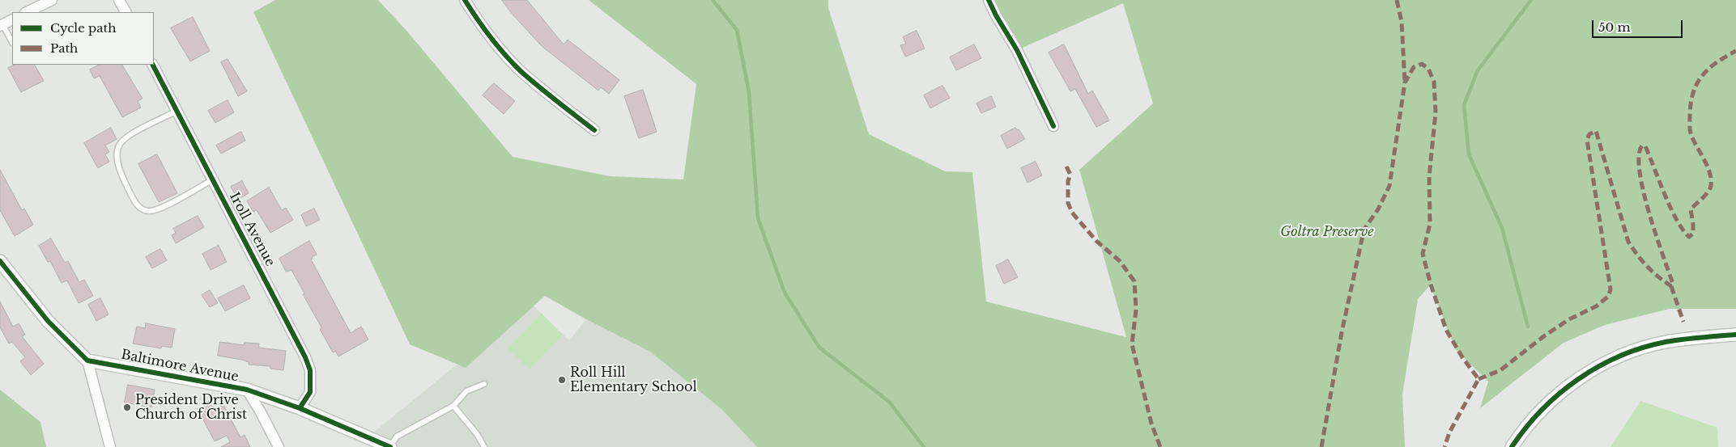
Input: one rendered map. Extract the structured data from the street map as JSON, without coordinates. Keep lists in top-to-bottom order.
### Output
{
  "streets": {
    "street": ["Iroll Avenue", "Baltimore Avenue"]
  },
  "crossings": [
    ["Iroll Avenue", "Baltimore Avenue"]
  ],
  "parks": ["Goltra Preserve"],
  "places": ["Roll Hill Elementary School", "President Drive Church of Christ"],
  "legend": ["Cycle path", "Path"],
  "scale_bar": "50 m"
}
